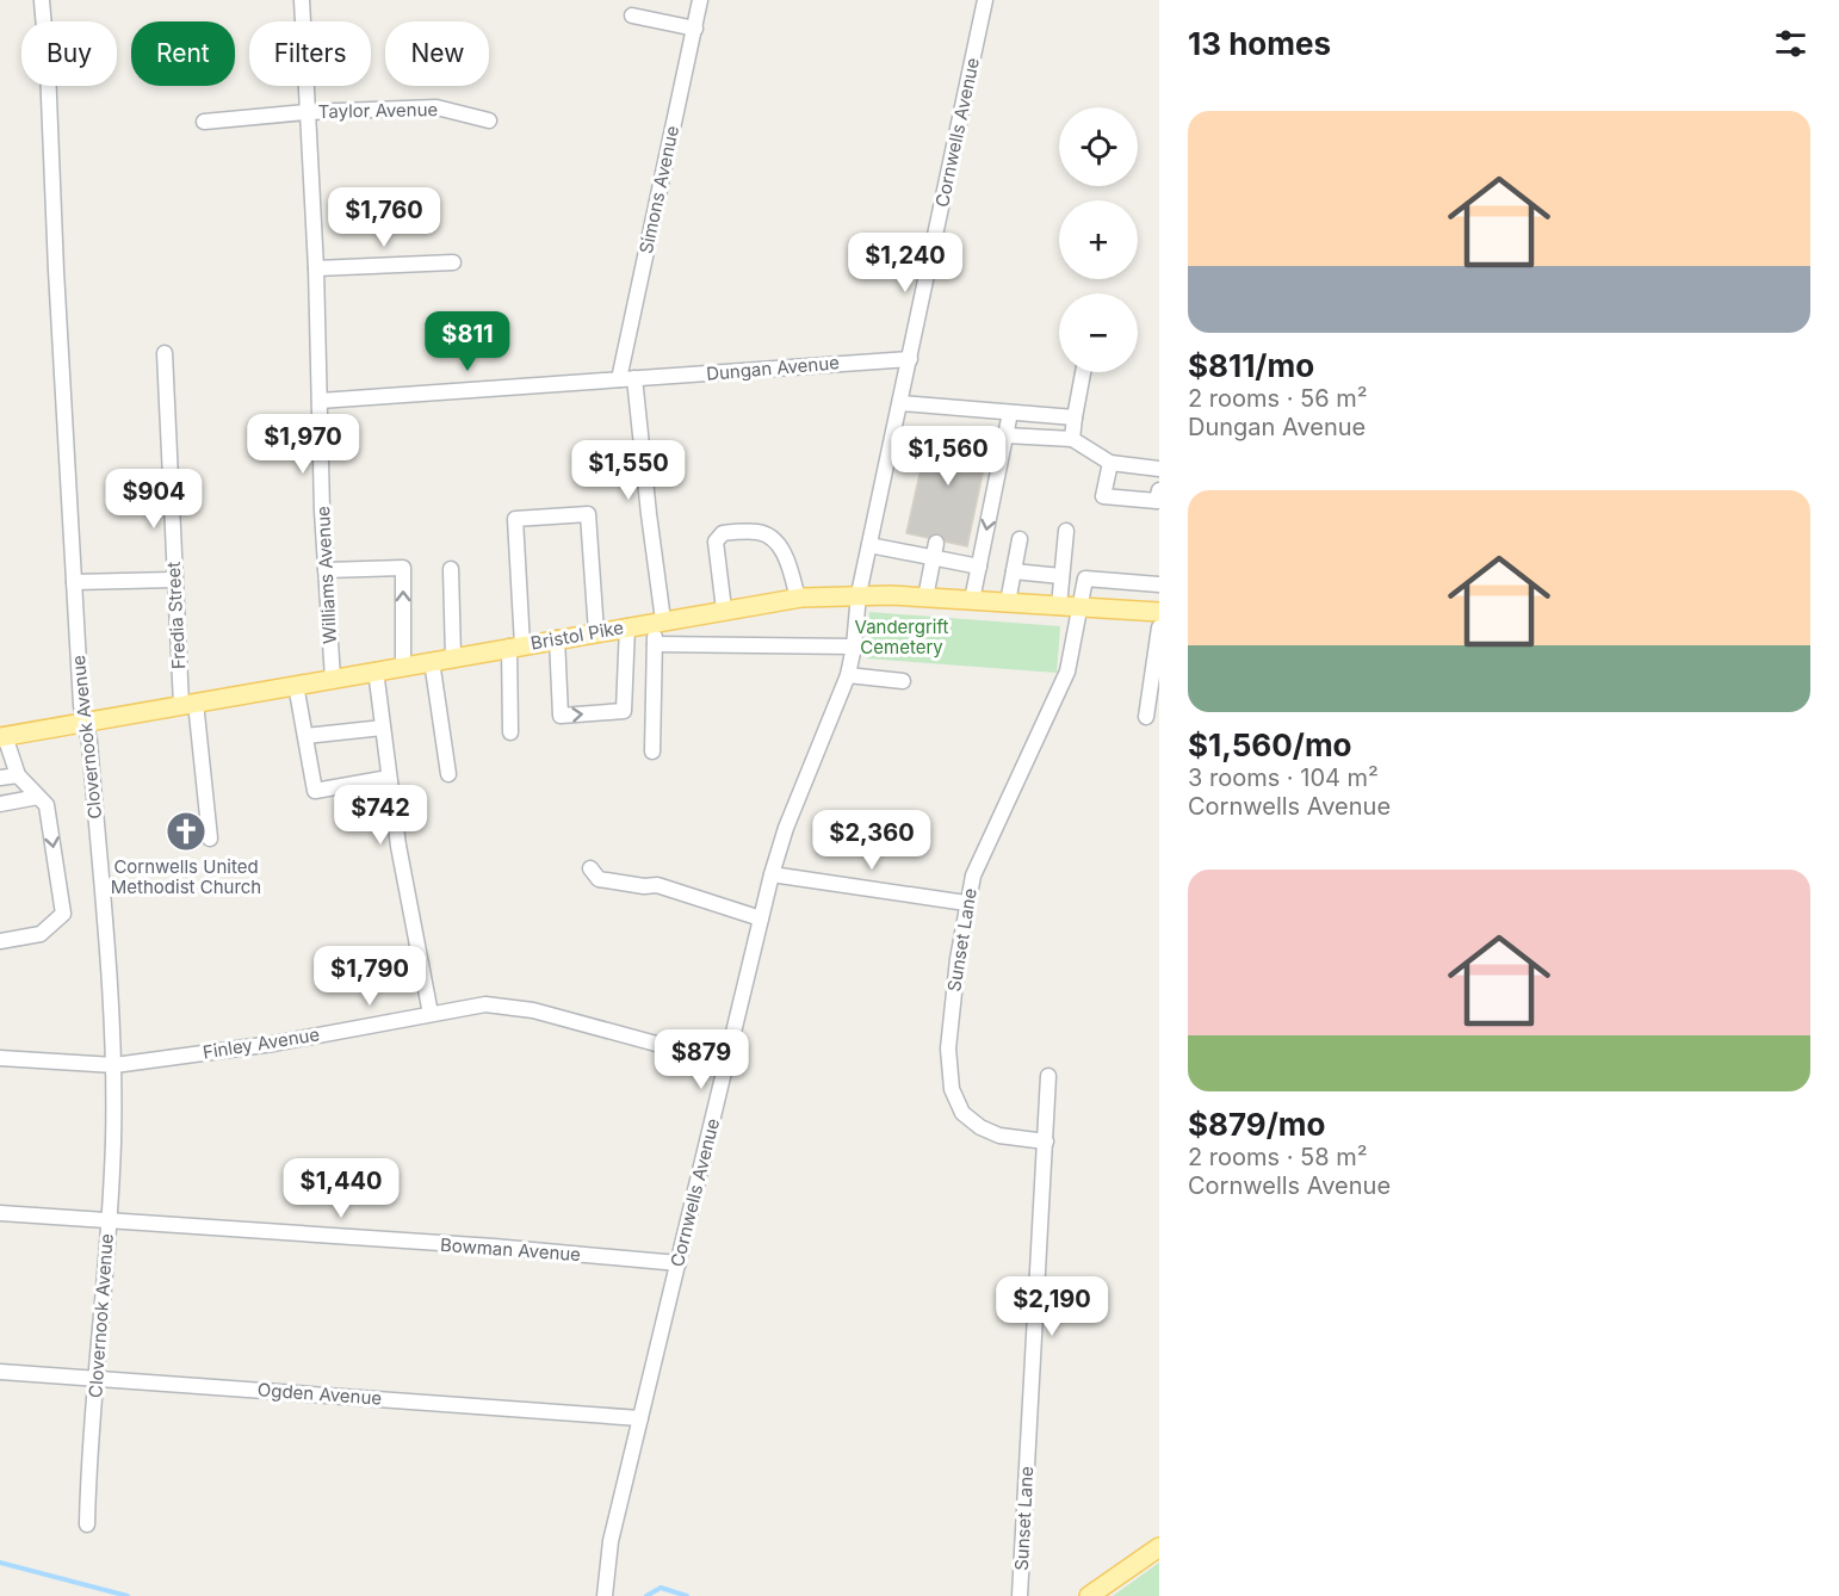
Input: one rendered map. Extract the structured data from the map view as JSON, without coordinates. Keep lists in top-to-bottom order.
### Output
{
  "streets": {
    "main road": ["Bristol Pike"],
    "street": [
      "Taylor Avenue",
      "Cornwells Avenue",
      "Simons Avenue",
      "Dungan Avenue",
      "Williams Avenue",
      "Fredia Street",
      "Clovernook Avenue",
      "Sunset Lane",
      "Finley Avenue",
      "Bowman Avenue",
      "Ogden Avenue"
    ]
  },
  "crossings": [
    ["Taylor Avenue", "Williams Avenue"],
    ["Cornwells Avenue", "Dungan Avenue"],
    ["Cornwells Avenue", "Bristol Pike"],
    ["Cornwells Avenue", "Finley Avenue"],
    ["Cornwells Avenue", "Bowman Avenue"],
    ["Cornwells Avenue", "Ogden Avenue"],
    ["Simons Avenue", "Dungan Avenue"],
    ["Williams Avenue", "Bristol Pike"],
    ["Fredia Street", "Bristol Pike"],
    ["Bristol Pike", "Clovernook Avenue"],
    ["Bristol Pike", "Sunset Lane"],
    ["Clovernook Avenue", "Finley Avenue"],
    ["Clovernook Avenue", "Bowman Avenue"],
    ["Clovernook Avenue", "Ogden Avenue"]
  ],
  "parks": ["Vandergrift Cemetery"],
  "places": {
    "church": ["Cornwells United Methodist Church"]
  },
  "page": {
    "heading": "13 homes",
    "chip": [
      "Buy",
      "Rent",
      "Filters",
      "New"
    ],
    "list": [
      {
        "name": "$811/mo",
        "note": "2 rooms · 56 m² · Dungan Avenue"
      },
      {
        "name": "$1,560/mo",
        "note": "3 rooms · 104 m² · Cornwells Avenue"
      },
      {
        "name": "$879/mo",
        "note": "2 rooms · 58 m² · Cornwells Avenue"
      }
    ],
    "map_buttons": ["+", "−"],
    "price": [
      "$1,760",
      "$1,240",
      "$811",
      "$1,970",
      "$1,560",
      "$1,550",
      "$904",
      "$742",
      "$2,360",
      "$1,790",
      "$879",
      "$1,440",
      "$2,190"
    ]
  }
}
